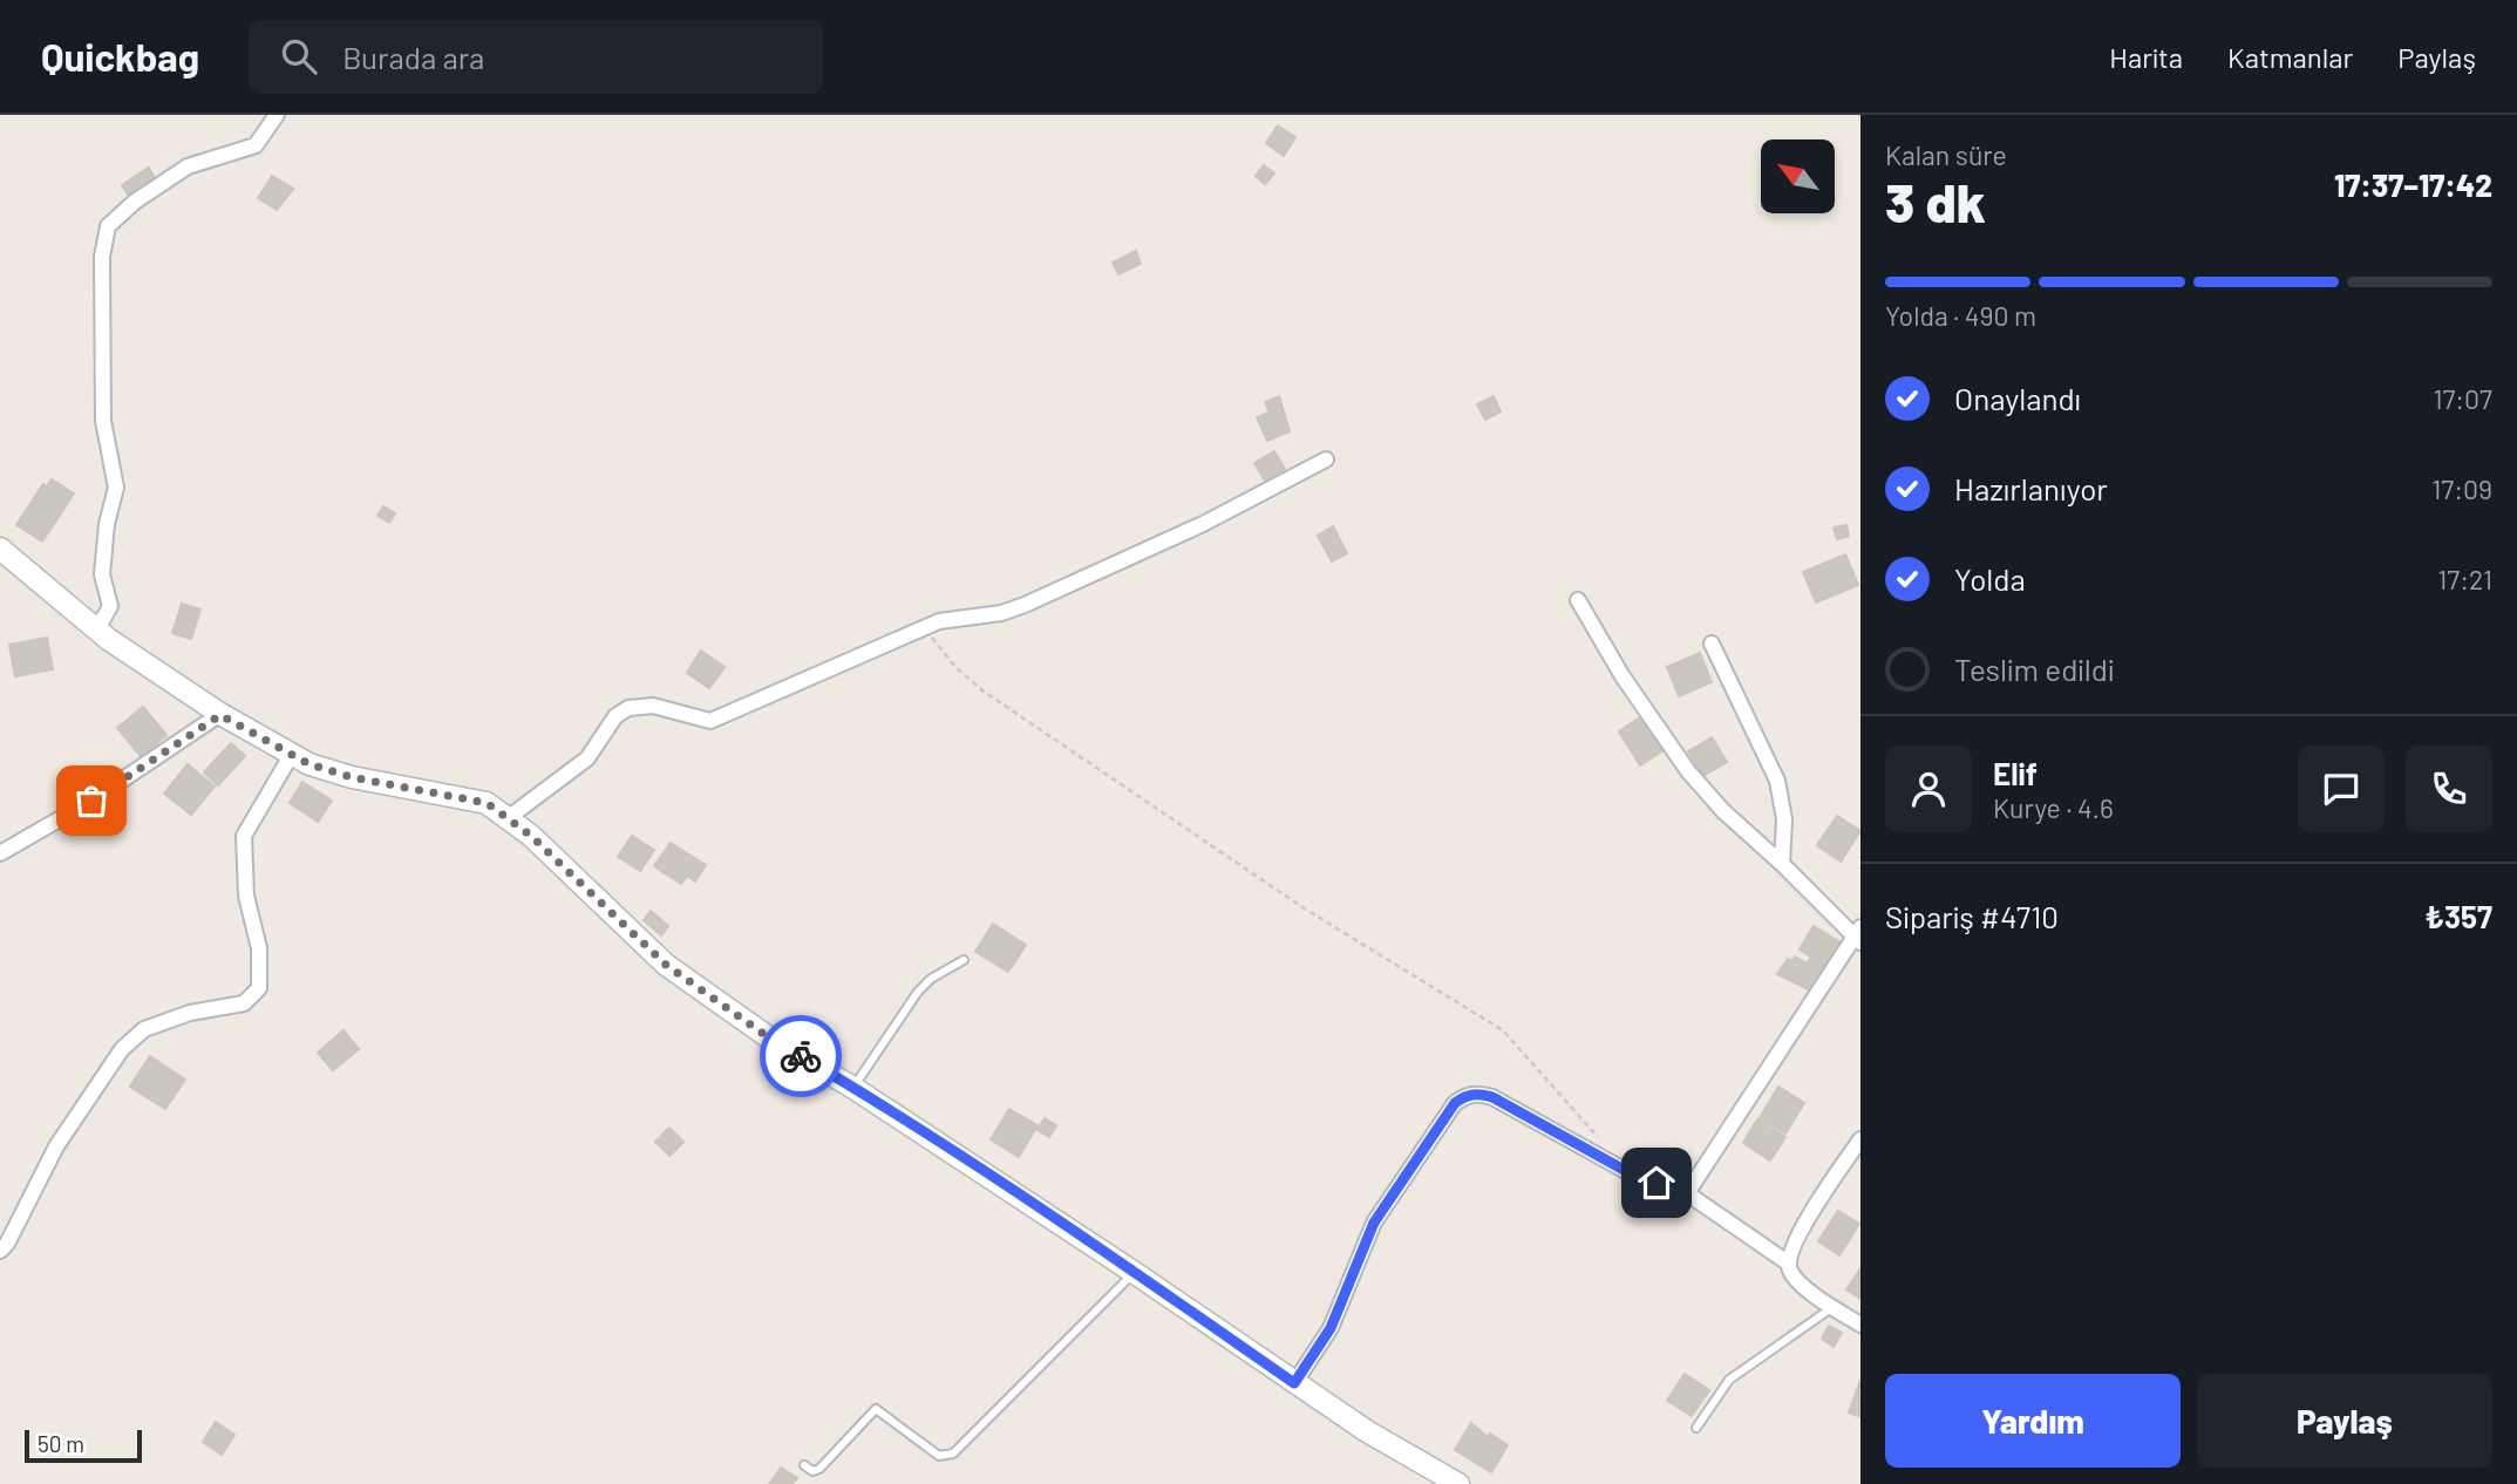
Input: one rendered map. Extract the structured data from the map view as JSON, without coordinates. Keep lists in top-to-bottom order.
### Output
{
  "scale_bar": "50 m",
  "north": "top left",
  "page": {
    "header": "Quickbag",
    "search": "Burada ara",
    "nav": ["Harita", "Katmanlar", "Paylaş"],
    "heading": ["3 dk", "Kalan süre", "17:37–17:42"],
    "panel": [
      "Elif",
      "Kurye · 4.6",
      "Sipariş #4710",
      "₺357"
    ],
    "bar": "Yolda · 490 m",
    "list": [
      ["Onaylandı", "17:07"],
      ["Hazırlanıyor", "17:09"],
      ["Yolda", "17:21"],
      "Teslim edildi"
    ],
    "buttons": ["Yardım", "Paylaş"],
    "scale": "50 m"
  }
}
